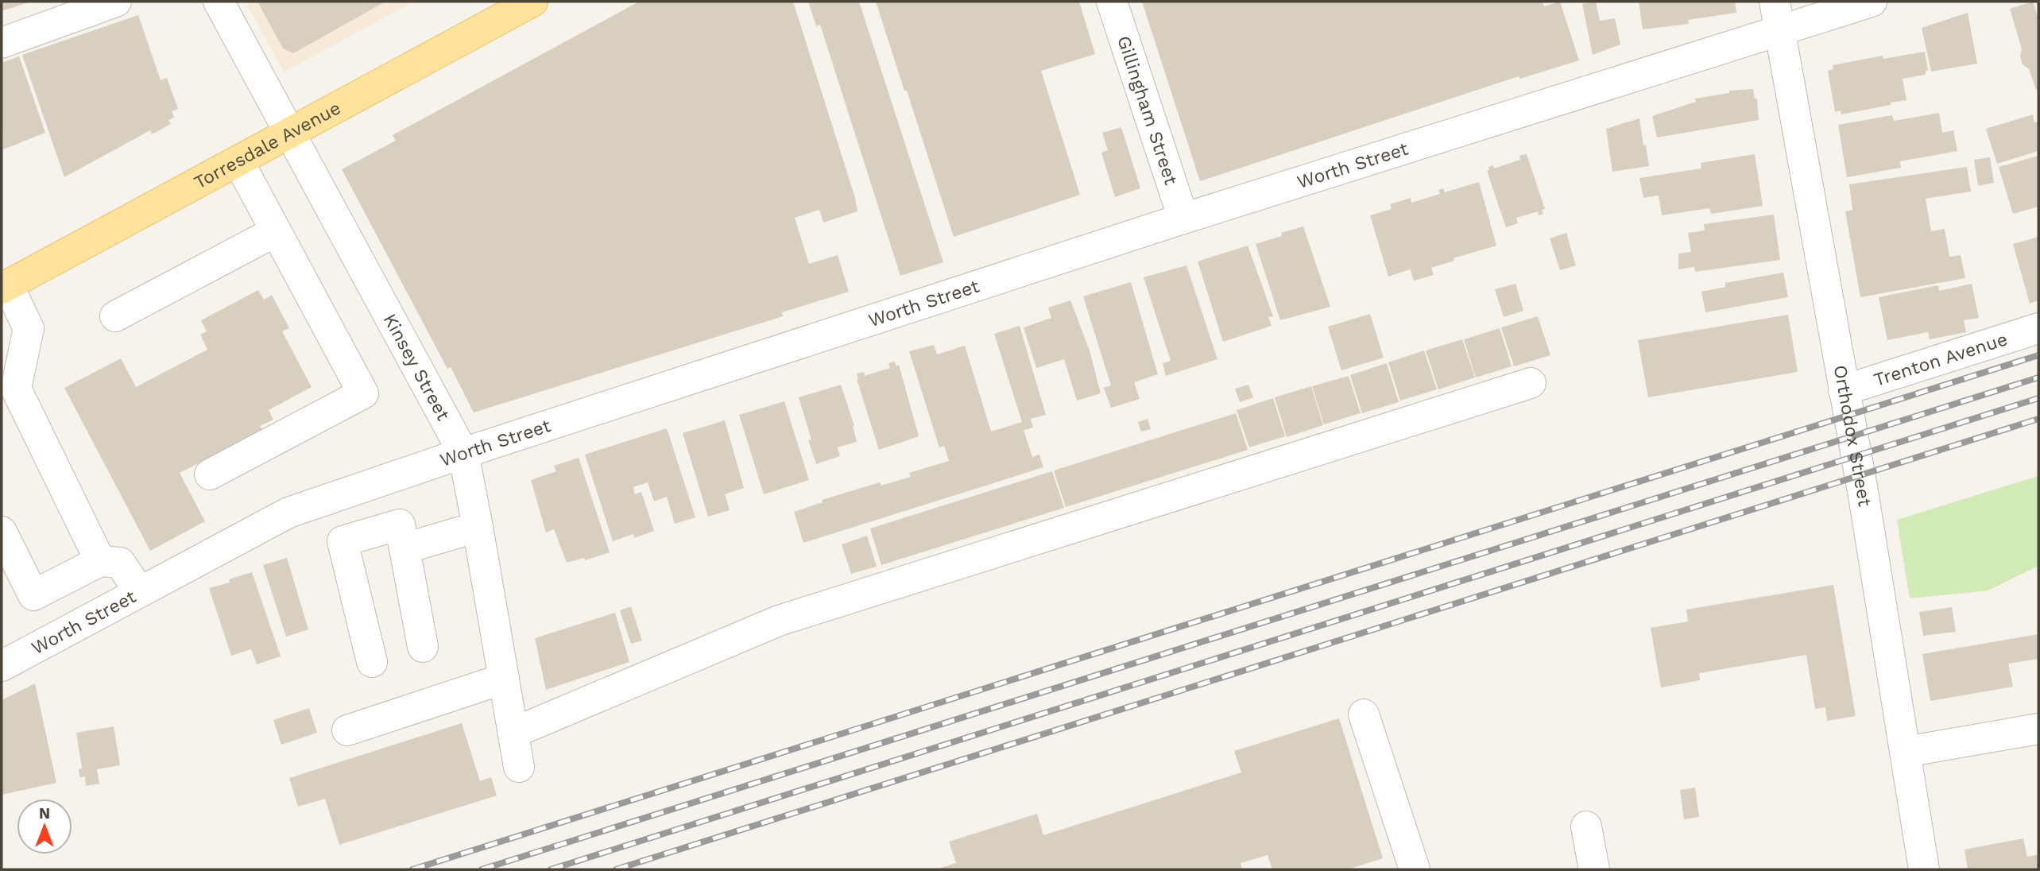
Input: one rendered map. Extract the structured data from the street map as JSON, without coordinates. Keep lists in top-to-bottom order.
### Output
{
  "streets": {
    "main road": ["Torresdale Avenue"],
    "street": [
      "Gillingham Street",
      "Worth Street",
      "Trenton Avenue",
      "Kinsey Street",
      "Orthodox Street"
    ]
  },
  "crossings": [
    ["Gillingham Street", "Worth Street"],
    ["Torresdale Avenue", "Kinsey Street"],
    ["Worth Street", "Kinsey Street"],
    ["Worth Street", "Orthodox Street"],
    ["Trenton Avenue", "Orthodox Street"]
  ],
  "north": "top"
}
